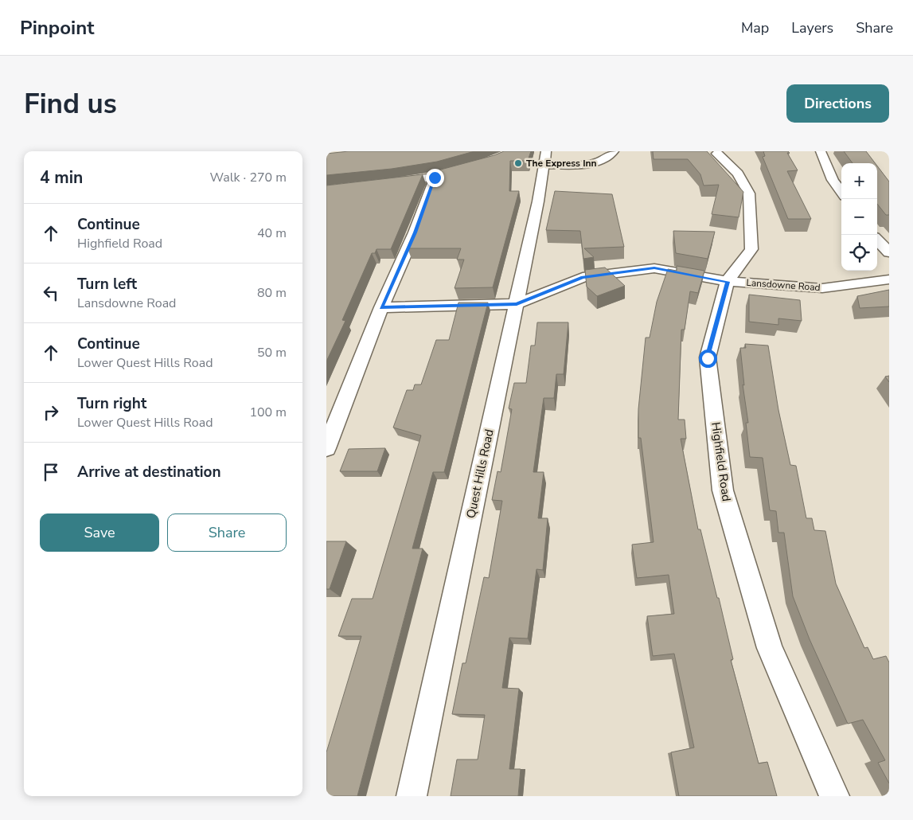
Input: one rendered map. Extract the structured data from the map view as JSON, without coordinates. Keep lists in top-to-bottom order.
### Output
{
  "streets": {
    "street": ["Lansdowne Road", "Highfield Road", "Quest Hills Road"]
  },
  "crossings": [
    ["Lansdowne Road", "Highfield Road"],
    ["Lansdowne Road", "Quest Hills Road"]
  ],
  "places": ["The Express Inn"],
  "page": {
    "header": "Pinpoint",
    "nav": ["Map", "Layers", "Share"],
    "buttons": [
      "Directions",
      ["Save", "Share"]
    ],
    "title": "Find us",
    "heading": ["4 min", "Walk · 270 m"],
    "map_buttons": ["+", "−"],
    "list": [
      ["Continue", "Highfield Road", "40 m"],
      ["Turn left", "Lansdowne Road", "80 m"],
      ["Continue", "Lower Quest Hills Road", "50 m"],
      ["Turn right", "Lower Quest Hills Road", "100 m"],
      "Arrive at destination"
    ]
  }
}
